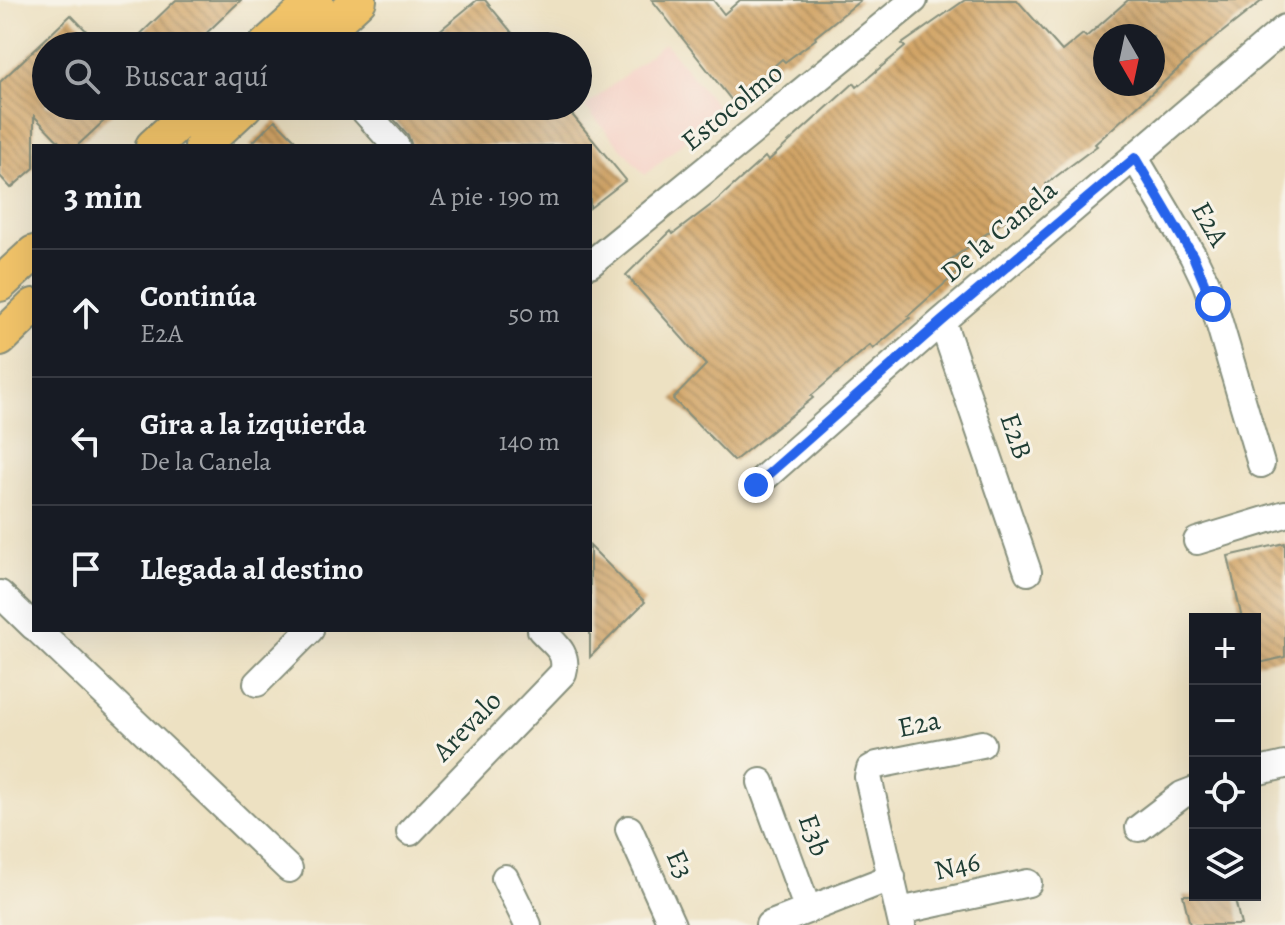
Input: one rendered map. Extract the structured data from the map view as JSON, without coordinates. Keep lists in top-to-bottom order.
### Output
{
  "streets": {
    "street": [
      "Estocolmo",
      "E2A",
      "De la Canela",
      "E2B",
      "E2a",
      "Arevalo",
      "E3b",
      "E3",
      "N46"
    ]
  },
  "crossings": [
    ["E2A", "De la Canela"],
    ["De la Canela", "E2B"]
  ],
  "north": "bottom",
  "page": {
    "search": "Buscar aquí",
    "heading": ["3 min", "A pie · 190 m"],
    "list": [
      ["Continúa", "E2A", "50 m"],
      ["Gira a la izquierda", "De la Canela", "140 m"],
      "Llegada al destino"
    ],
    "map_buttons": ["+", "−"]
  }
}
